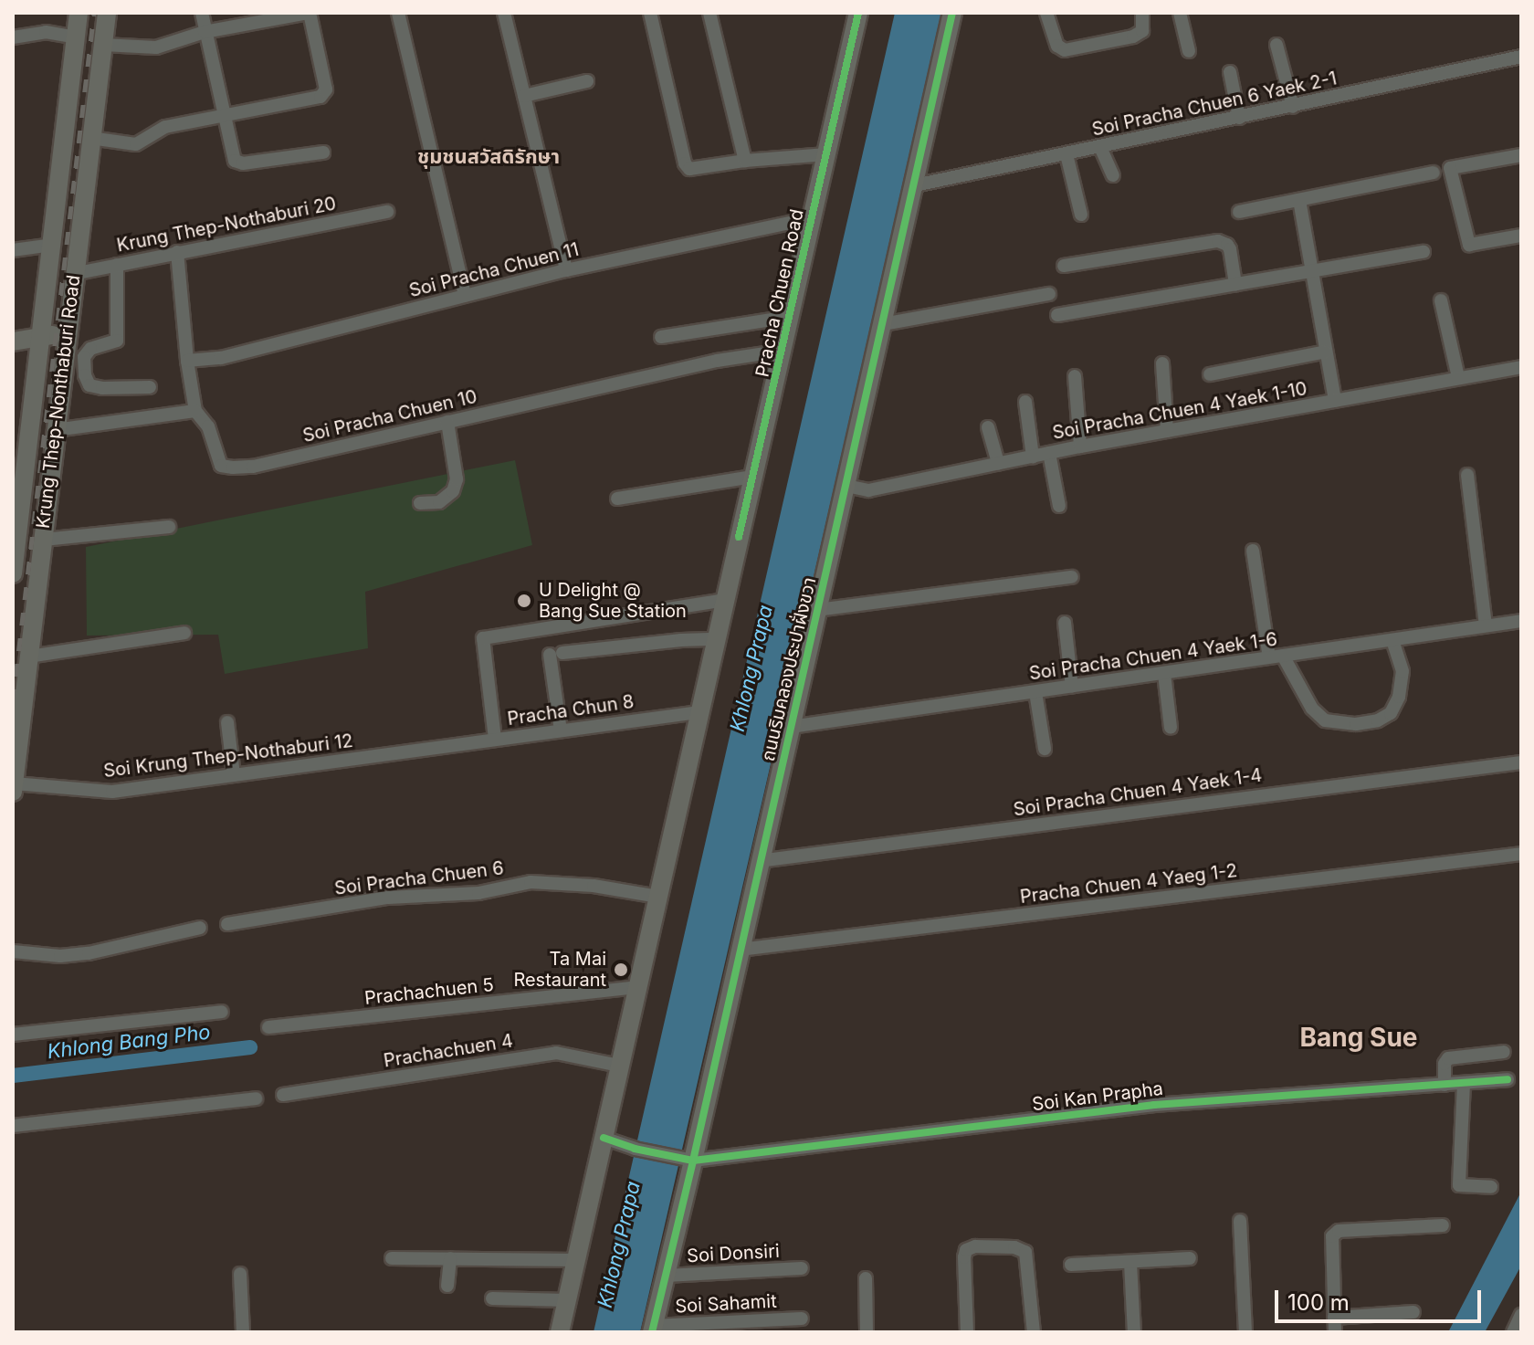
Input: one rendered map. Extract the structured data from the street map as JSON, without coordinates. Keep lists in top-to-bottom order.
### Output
{
  "streets": {
    "main road": ["Pracha Chuen Road", "Krung Thep-Nonthaburi Road", "ถนนริมคลองประปาฝั่งขวา"],
    "street": [
      "Soi Pracha Chuen 6 Yaek 2-1",
      "Krung Thep-Nothaburi 20",
      "Soi Pracha Chuen 11",
      "Soi Pracha Chuen 4 Yaek 1-10",
      "Soi Pracha Chuen 10",
      "Soi Pracha Chuen 4 Yaek 1-6",
      "Pracha Chun 8",
      "Soi Krung Thep-Nothaburi 12",
      "Soi Pracha Chuen 4 Yaek 1-4",
      "Soi Pracha Chuen 6",
      "Pracha Chuen 4 Yaeg 1-2",
      "Prachachuen 5",
      "Prachachuen 4",
      "Soi Kan Prapha",
      "Soi Donsiri",
      "Soi Sahamit"
    ]
  },
  "crossings": [
    ["Soi Pracha Chuen 6 Yaek 2-1", "ถนนริมคลองประปาฝั่งขวา"],
    ["Krung Thep-Nothaburi 20", "Krung Thep-Nonthaburi Road"],
    ["Krung Thep-Nothaburi 20", "Soi Pracha Chuen 10"],
    ["Soi Pracha Chuen 11", "Pracha Chuen Road"],
    ["Soi Pracha Chuen 11", "Soi Pracha Chuen 10"],
    ["Pracha Chuen Road", "Soi Pracha Chuen 10"],
    ["Pracha Chuen Road", "Pracha Chun 8"],
    ["Pracha Chuen Road", "Soi Pracha Chuen 6"],
    ["Pracha Chuen Road", "Prachachuen 5"],
    ["Pracha Chuen Road", "Prachachuen 4"],
    ["Pracha Chuen Road", "Soi Kan Prapha"],
    ["Krung Thep-Nonthaburi Road", "Soi Krung Thep-Nothaburi 12"],
    ["Soi Pracha Chuen 4 Yaek 1-10", "ถนนริมคลองประปาฝั่งขวา"],
    ["Soi Pracha Chuen 4 Yaek 1-6", "ถนนริมคลองประปาฝั่งขวา"],
    ["ถนนริมคลองประปาฝั่งขวา", "Soi Pracha Chuen 4 Yaek 1-4"],
    ["ถนนริมคลองประปาฝั่งขวา", "Pracha Chuen 4 Yaeg 1-2"],
    ["ถนนริมคลองประปาฝั่งขวา", "Soi Kan Prapha"],
    ["ถนนริมคลองประปาฝั่งขวา", "Soi Donsiri"],
    ["ถนนริมคลองประปาฝั่งขวา", "Soi Sahamit"],
    ["Pracha Chun 8", "Soi Krung Thep-Nothaburi 12"]
  ],
  "districts": ["ชุมชนสวัสดิรักษา", "Bang Sue"],
  "water": ["Khlong Prapa", "Khlong Bang Pho"],
  "places": ["U Delight @ Bang Sue Station", "Ta Mai Restaurant"],
  "scale_bar": "100 m"
}
